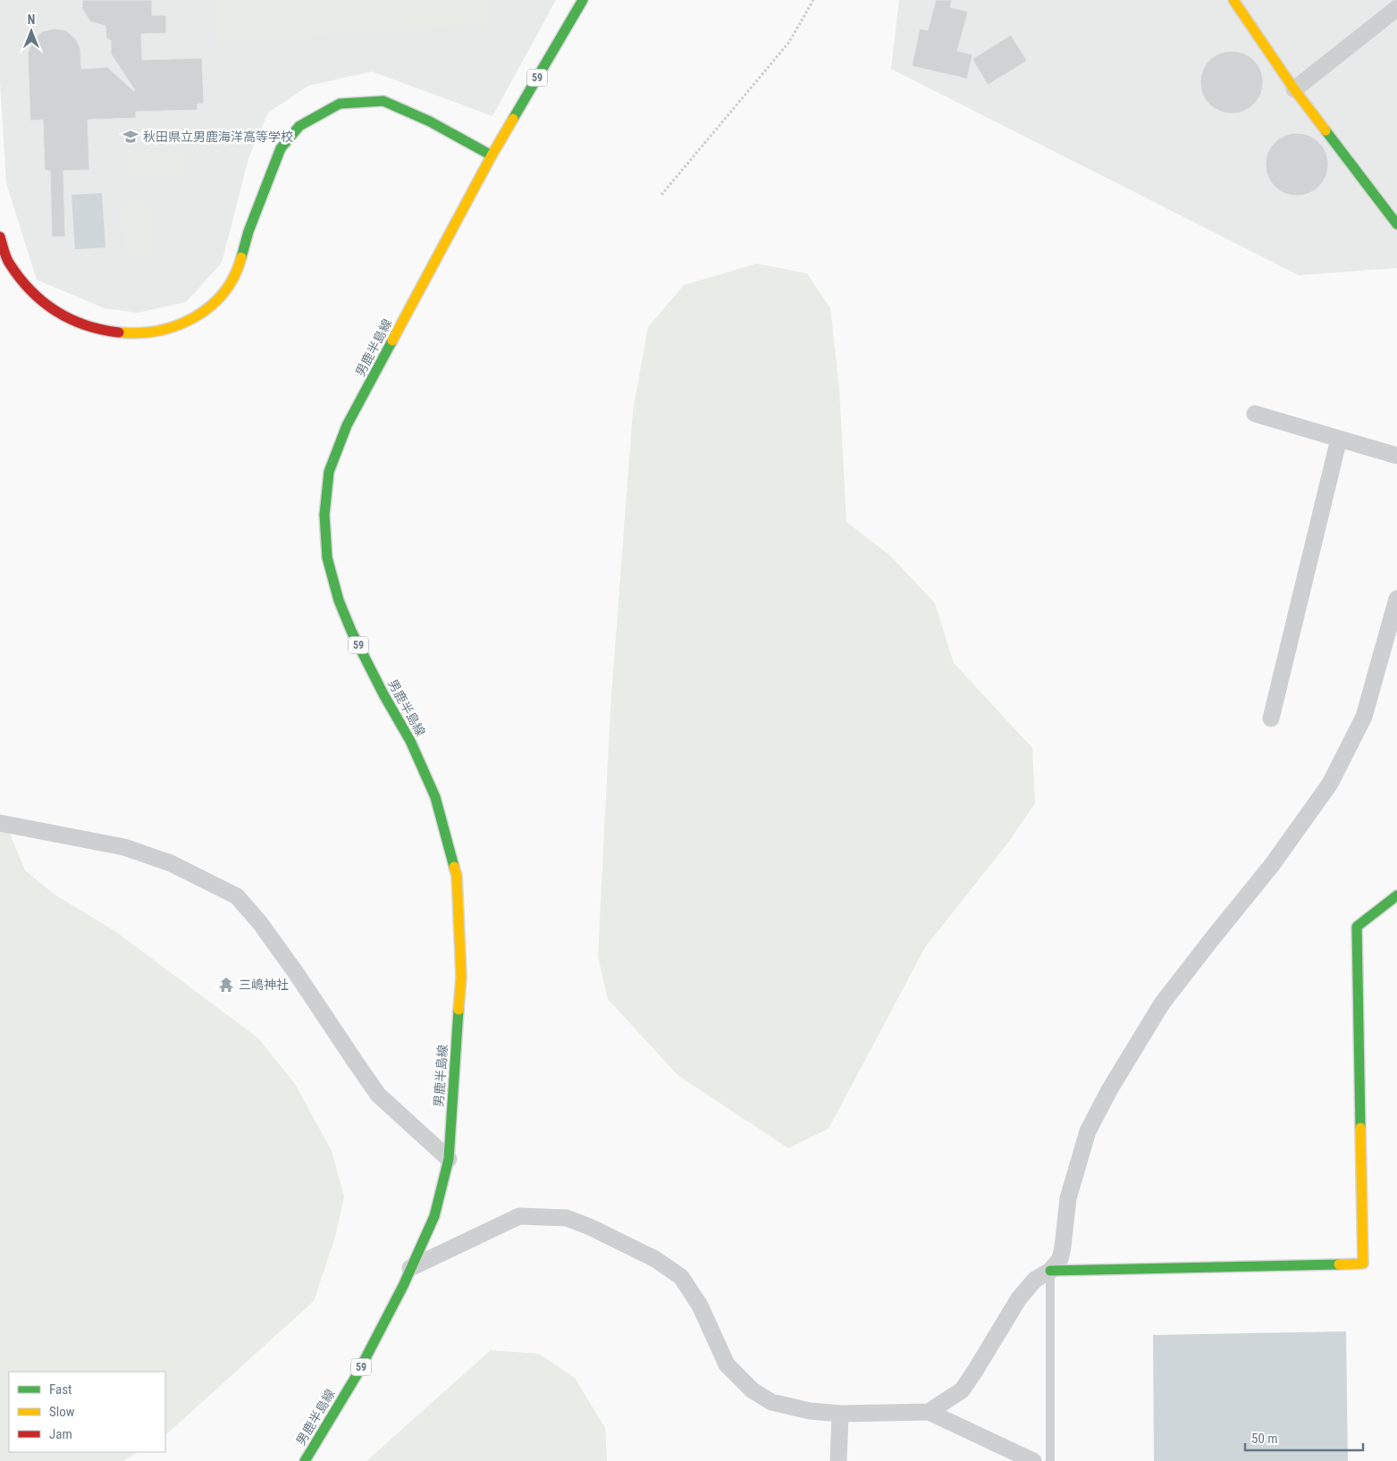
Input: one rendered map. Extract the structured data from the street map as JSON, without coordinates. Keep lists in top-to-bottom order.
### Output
{
  "streets": {
    "street": ["59", "男鹿半島線"]
  },
  "places": {
    "school or university": ["秋田県立男鹿海洋高等学校"],
    "temple": ["三嶋神社"]
  },
  "legend": ["Fast", "Slow", "Jam"],
  "scale_bar": "50 m",
  "north": "top"
}
